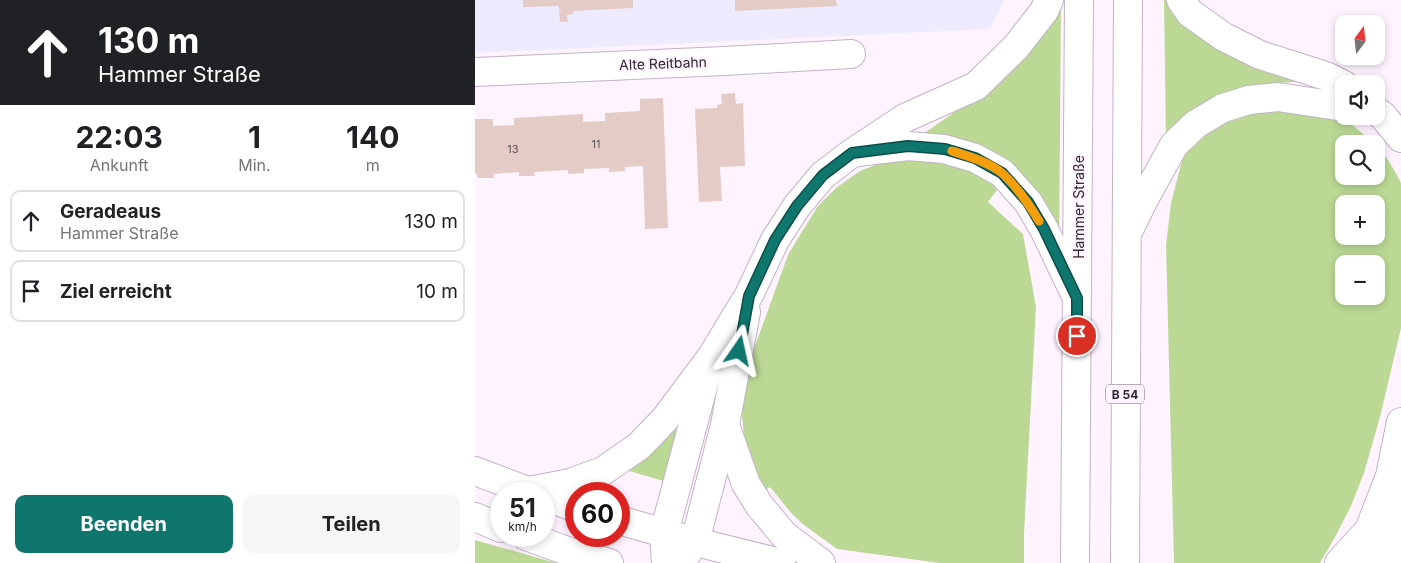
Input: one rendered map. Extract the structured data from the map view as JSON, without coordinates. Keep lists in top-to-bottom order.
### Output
{
  "streets": {
    "main road": ["Alte Reitbahn", "Hammer Straße", "B 54"]
  },
  "house_numbers": ["11", "13"],
  "north": "top",
  "page": {
    "turn": ["130 m", "Hammer Straße"],
    "map_buttons": ["+", "−"],
    "eta": [
      "22:03",
      "Ankunft",
      "1",
      "Min.",
      "140",
      "m"
    ],
    "list": [
      {
        "name": "Geradeaus",
        "note": "Hammer Straße",
        "value": "130 m"
      },
      {
        "name": "Ziel erreicht",
        "value": "10 m"
      }
    ],
    "speed": "51 km/h",
    "limit": "60",
    "buttons": ["Beenden", "Teilen"]
  }
}
